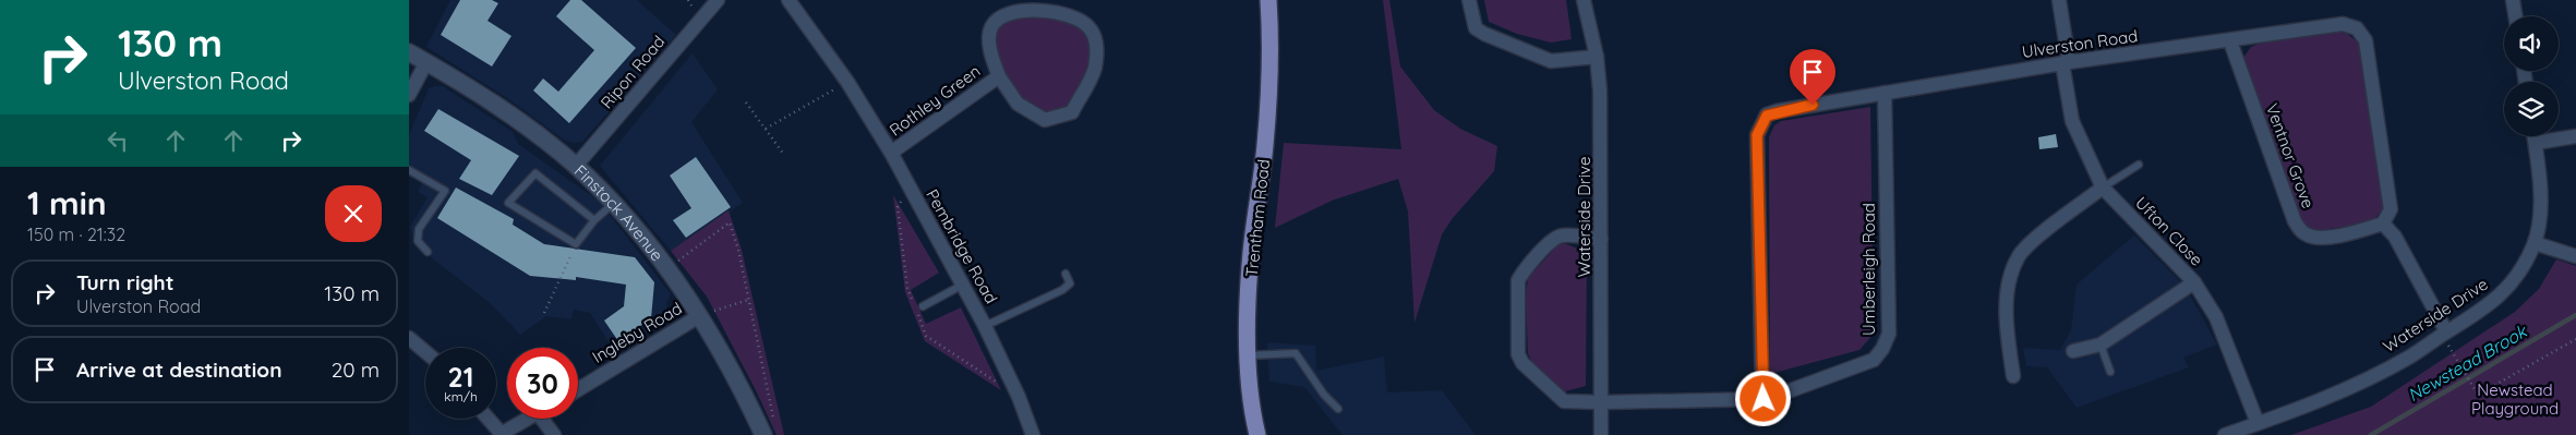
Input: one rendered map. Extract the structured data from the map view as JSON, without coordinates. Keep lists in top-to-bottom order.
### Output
{
  "streets": {
    "main road": ["Trentham Road"],
    "street": [
      "Ulverston Road",
      "Ripon Road",
      "Rothley Green",
      "Ventnor Grove",
      "Finstock Avenue",
      "Waterside Drive",
      "Ufton Close",
      "Pembridge Road",
      "Umberleigh Road",
      "Ingleby Road"
    ]
  },
  "crossings": [
    ["Ulverston Road", "Ventnor Grove"],
    ["Ulverston Road", "Ufton Close"],
    ["Ulverston Road", "Umberleigh Road"],
    ["Ripon Road", "Finstock Avenue"],
    ["Rothley Green", "Pembridge Road"],
    ["Finstock Avenue", "Ingleby Road"],
    ["Waterside Drive", "Ufton Close"],
    ["Waterside Drive", "Umberleigh Road"]
  ],
  "water": ["Newstead Brook"],
  "parks": ["Newstead Playground"],
  "page": {
    "turn": ["130 m", "Ulverston Road"],
    "heading": ["1 min", "150 m · 21:32"],
    "list": [
      {
        "name": "Turn right",
        "note": "Ulverston Road",
        "value": "130 m"
      },
      {
        "name": "Arrive at destination",
        "value": "20 m"
      }
    ],
    "speed": "21 km/h",
    "limit": "30"
  }
}
